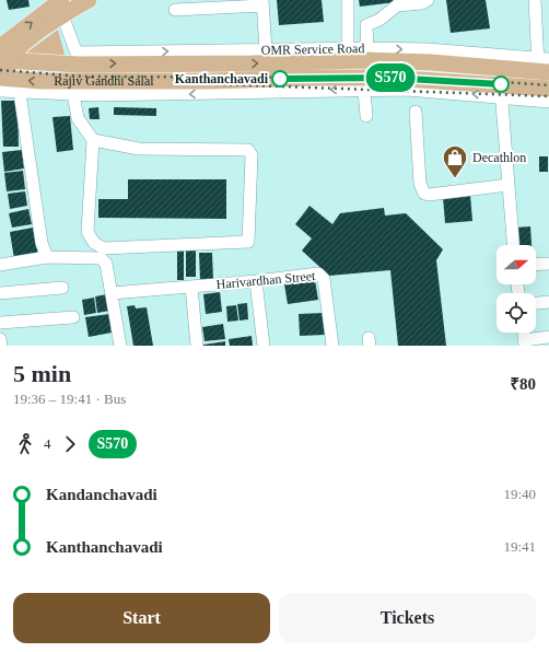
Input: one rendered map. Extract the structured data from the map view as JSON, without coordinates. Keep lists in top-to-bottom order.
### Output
{
  "streets": {
    "main road": ["Rajiv Gandhi Salai"],
    "street": ["OMR Service Road", "Harivardhan Street"]
  },
  "crossings": [
    ["OMR Service Road", "Rajiv Gandhi Salai"]
  ],
  "places": {
    "other": ["Kanthanchavadi"],
    "shop": ["Decathlon"]
  },
  "lines": ["bus line S570"],
  "north": "right",
  "page": {
    "on_map": "S570",
    "heading": ["5 min", "19:36 – 19:41 · Bus", "₹80"],
    "legs": ["4", "S570"],
    "list": [
      {
        "name": "Kandanchavadi",
        "value": "19:40"
      },
      {
        "name": "Kanthanchavadi",
        "value": "19:41"
      }
    ],
    "buttons": ["Start", "Tickets"]
  }
}
